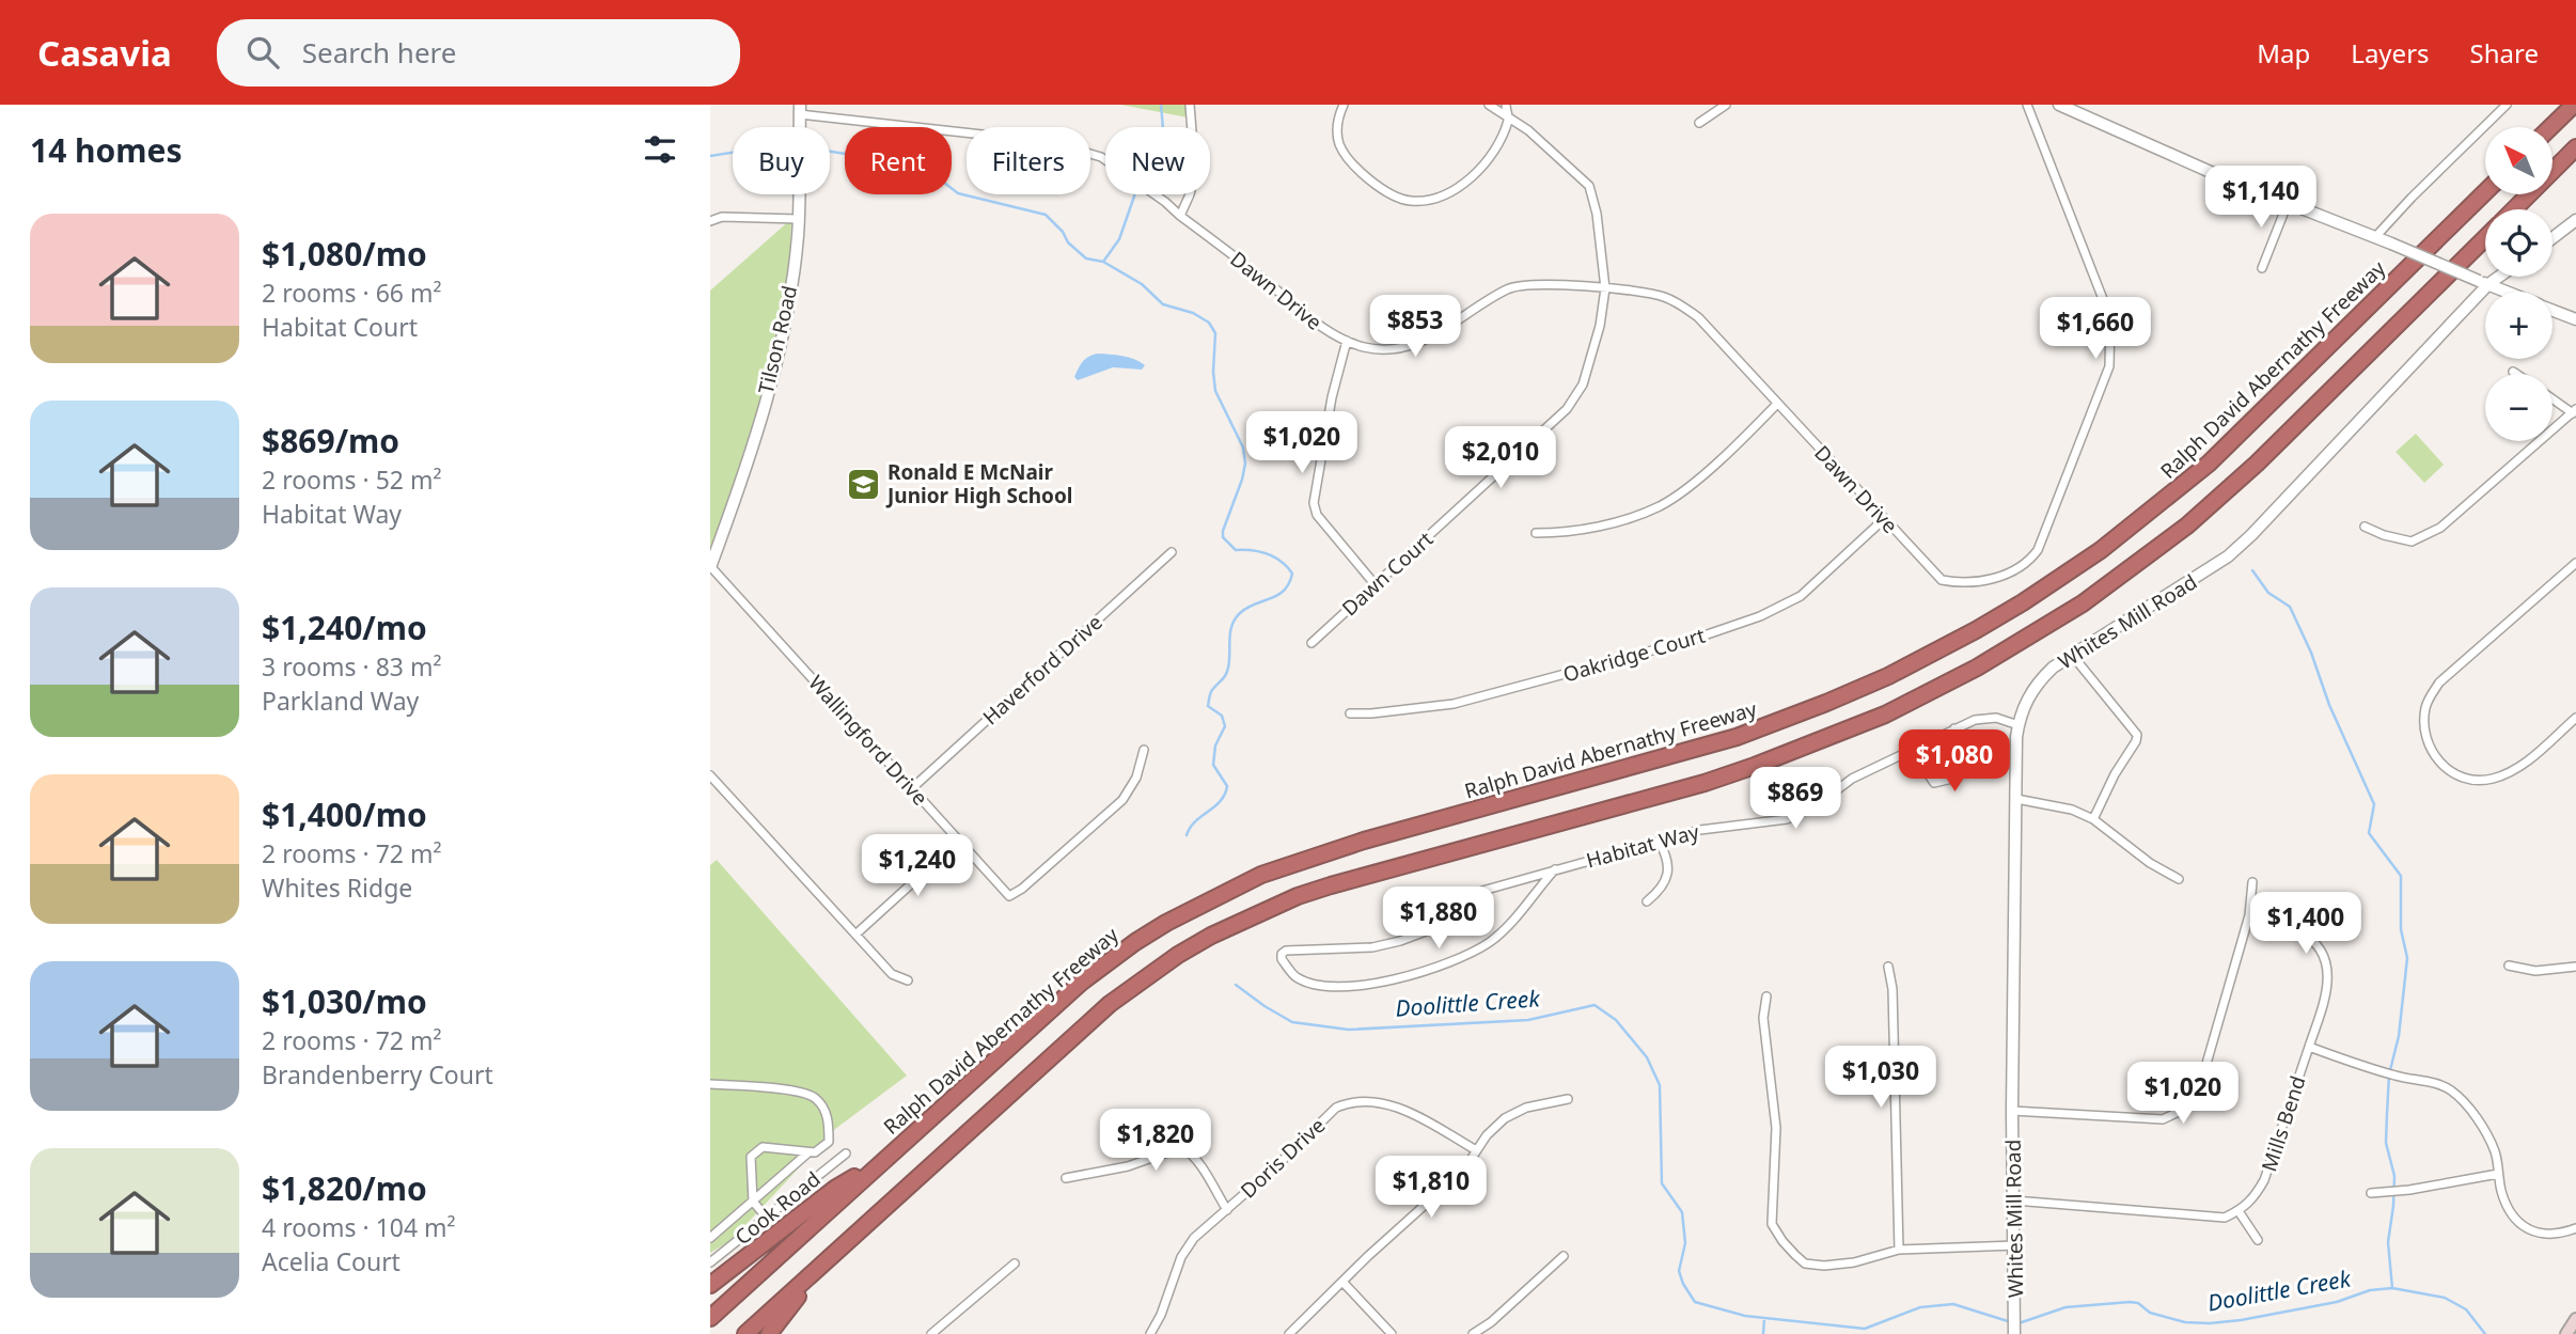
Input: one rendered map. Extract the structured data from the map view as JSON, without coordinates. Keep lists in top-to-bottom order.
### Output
{
  "streets": {
    "highway": ["Ralph David Abernathy Freeway"],
    "street": [
      "Dawn Drive",
      "Tilson Road",
      "Dawn Court",
      "Whites Mill Road",
      "Oakridge Court",
      "Haverford Drive",
      "Wallingford Drive",
      "Habitat Way",
      "Mills Bend",
      "Doris Drive",
      "Cook Road"
    ]
  },
  "crossings": [
    ["Dawn Drive", "Tilson Road"],
    ["Dawn Drive", "Dawn Court"],
    ["Dawn Drive", "Oakridge Court"],
    ["Tilson Road", "Wallingford Drive"],
    ["Whites Mill Road", "Habitat Way"],
    ["Haverford Drive", "Wallingford Drive"]
  ],
  "water": ["Doolittle Creek"],
  "places": {
    "school or university": ["Ronald E McNair Junior High School"]
  },
  "north": "top left",
  "page": {
    "header": "Casavia",
    "search": "Search here",
    "nav": ["Map", "Layers", "Share"],
    "heading": "14 homes",
    "map_buttons": ["+", "−"],
    "chip": [
      "Buy",
      "Rent",
      "Filters",
      "New"
    ],
    "price": [
      "$1,140",
      "$853",
      "$1,660",
      "$1,020",
      "$2,010",
      "$1,080",
      "$869",
      "$1,240",
      "$1,880",
      "$1,400",
      "$1,030",
      "$1,020",
      "$1,820",
      "$1,810"
    ],
    "list": [
      {
        "name": "$1,080/mo",
        "note": "2 rooms · 66 m² · Habitat Court"
      },
      {
        "name": "$869/mo",
        "note": "2 rooms · 52 m² · Habitat Way"
      },
      {
        "name": "$1,240/mo",
        "note": "3 rooms · 83 m² · Parkland Way"
      },
      {
        "name": "$1,400/mo",
        "note": "2 rooms · 72 m² · Whites Ridge"
      },
      {
        "name": "$1,030/mo",
        "note": "2 rooms · 72 m² · Brandenberry Court"
      },
      {
        "name": "$1,820/mo",
        "note": "4 rooms · 104 m² · Acelia Court"
      }
    ]
  }
}
